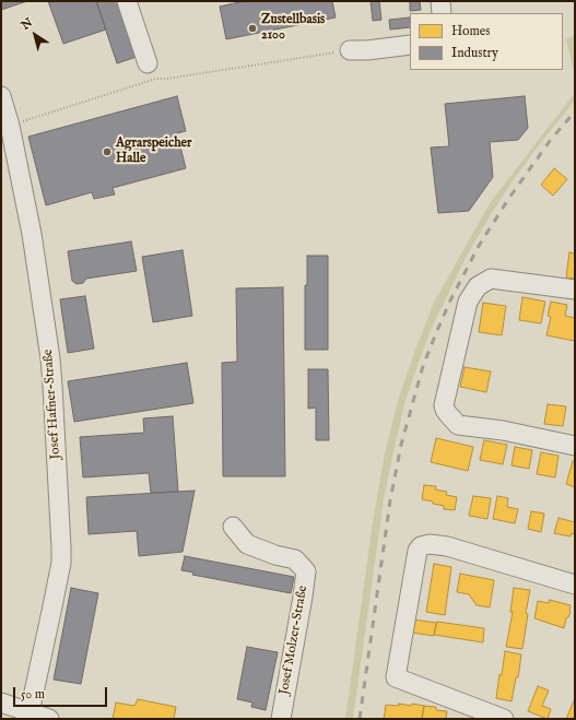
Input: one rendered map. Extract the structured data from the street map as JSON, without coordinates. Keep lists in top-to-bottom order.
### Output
{
  "streets": {
    "street": ["Josef Hafner-Straße", "Josef Molzer-Straße"]
  },
  "places": ["Zustellbasis 2100", "Agrarspeicher Halle"],
  "legend": ["Homes", "Industry"],
  "scale_bar": "50 m",
  "north": "top left"
}
